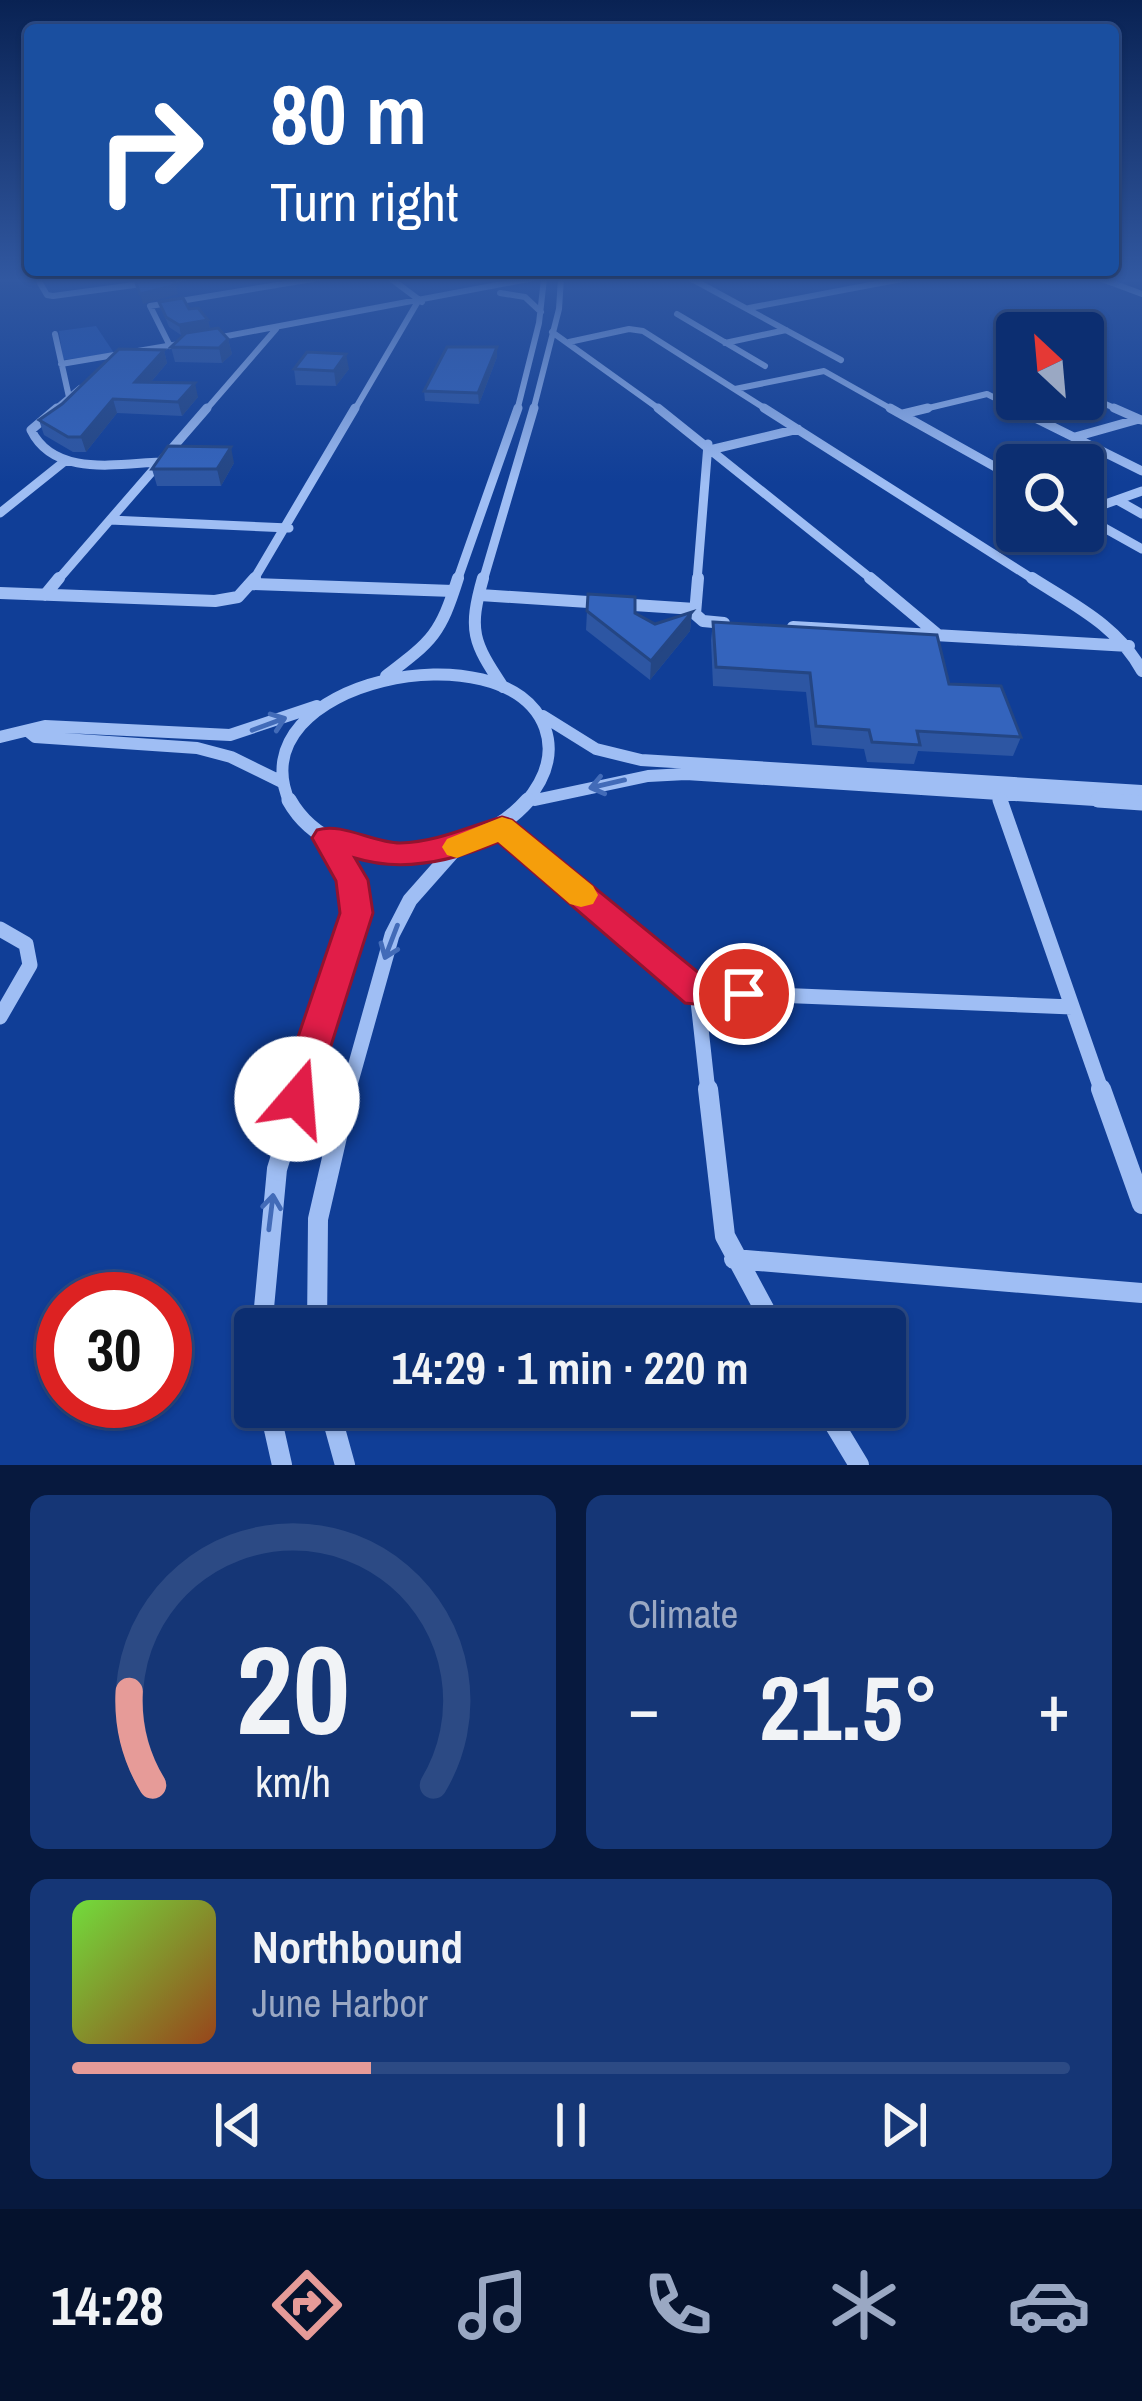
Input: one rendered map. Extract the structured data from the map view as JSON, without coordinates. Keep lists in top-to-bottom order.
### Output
{
  "north": "top left",
  "page": {
    "turn": ["80 m", "Turn right"],
    "limit": "30",
    "trip": "14:29 · 1 min · 220 m",
    "tile": "Climate",
    "heat": ["−", "21.5°", "+"],
    "song": ["Northbound", "June Harbor"],
    "tabs": "14:28",
    "gauge": ["20", "km/h"]
  }
}
